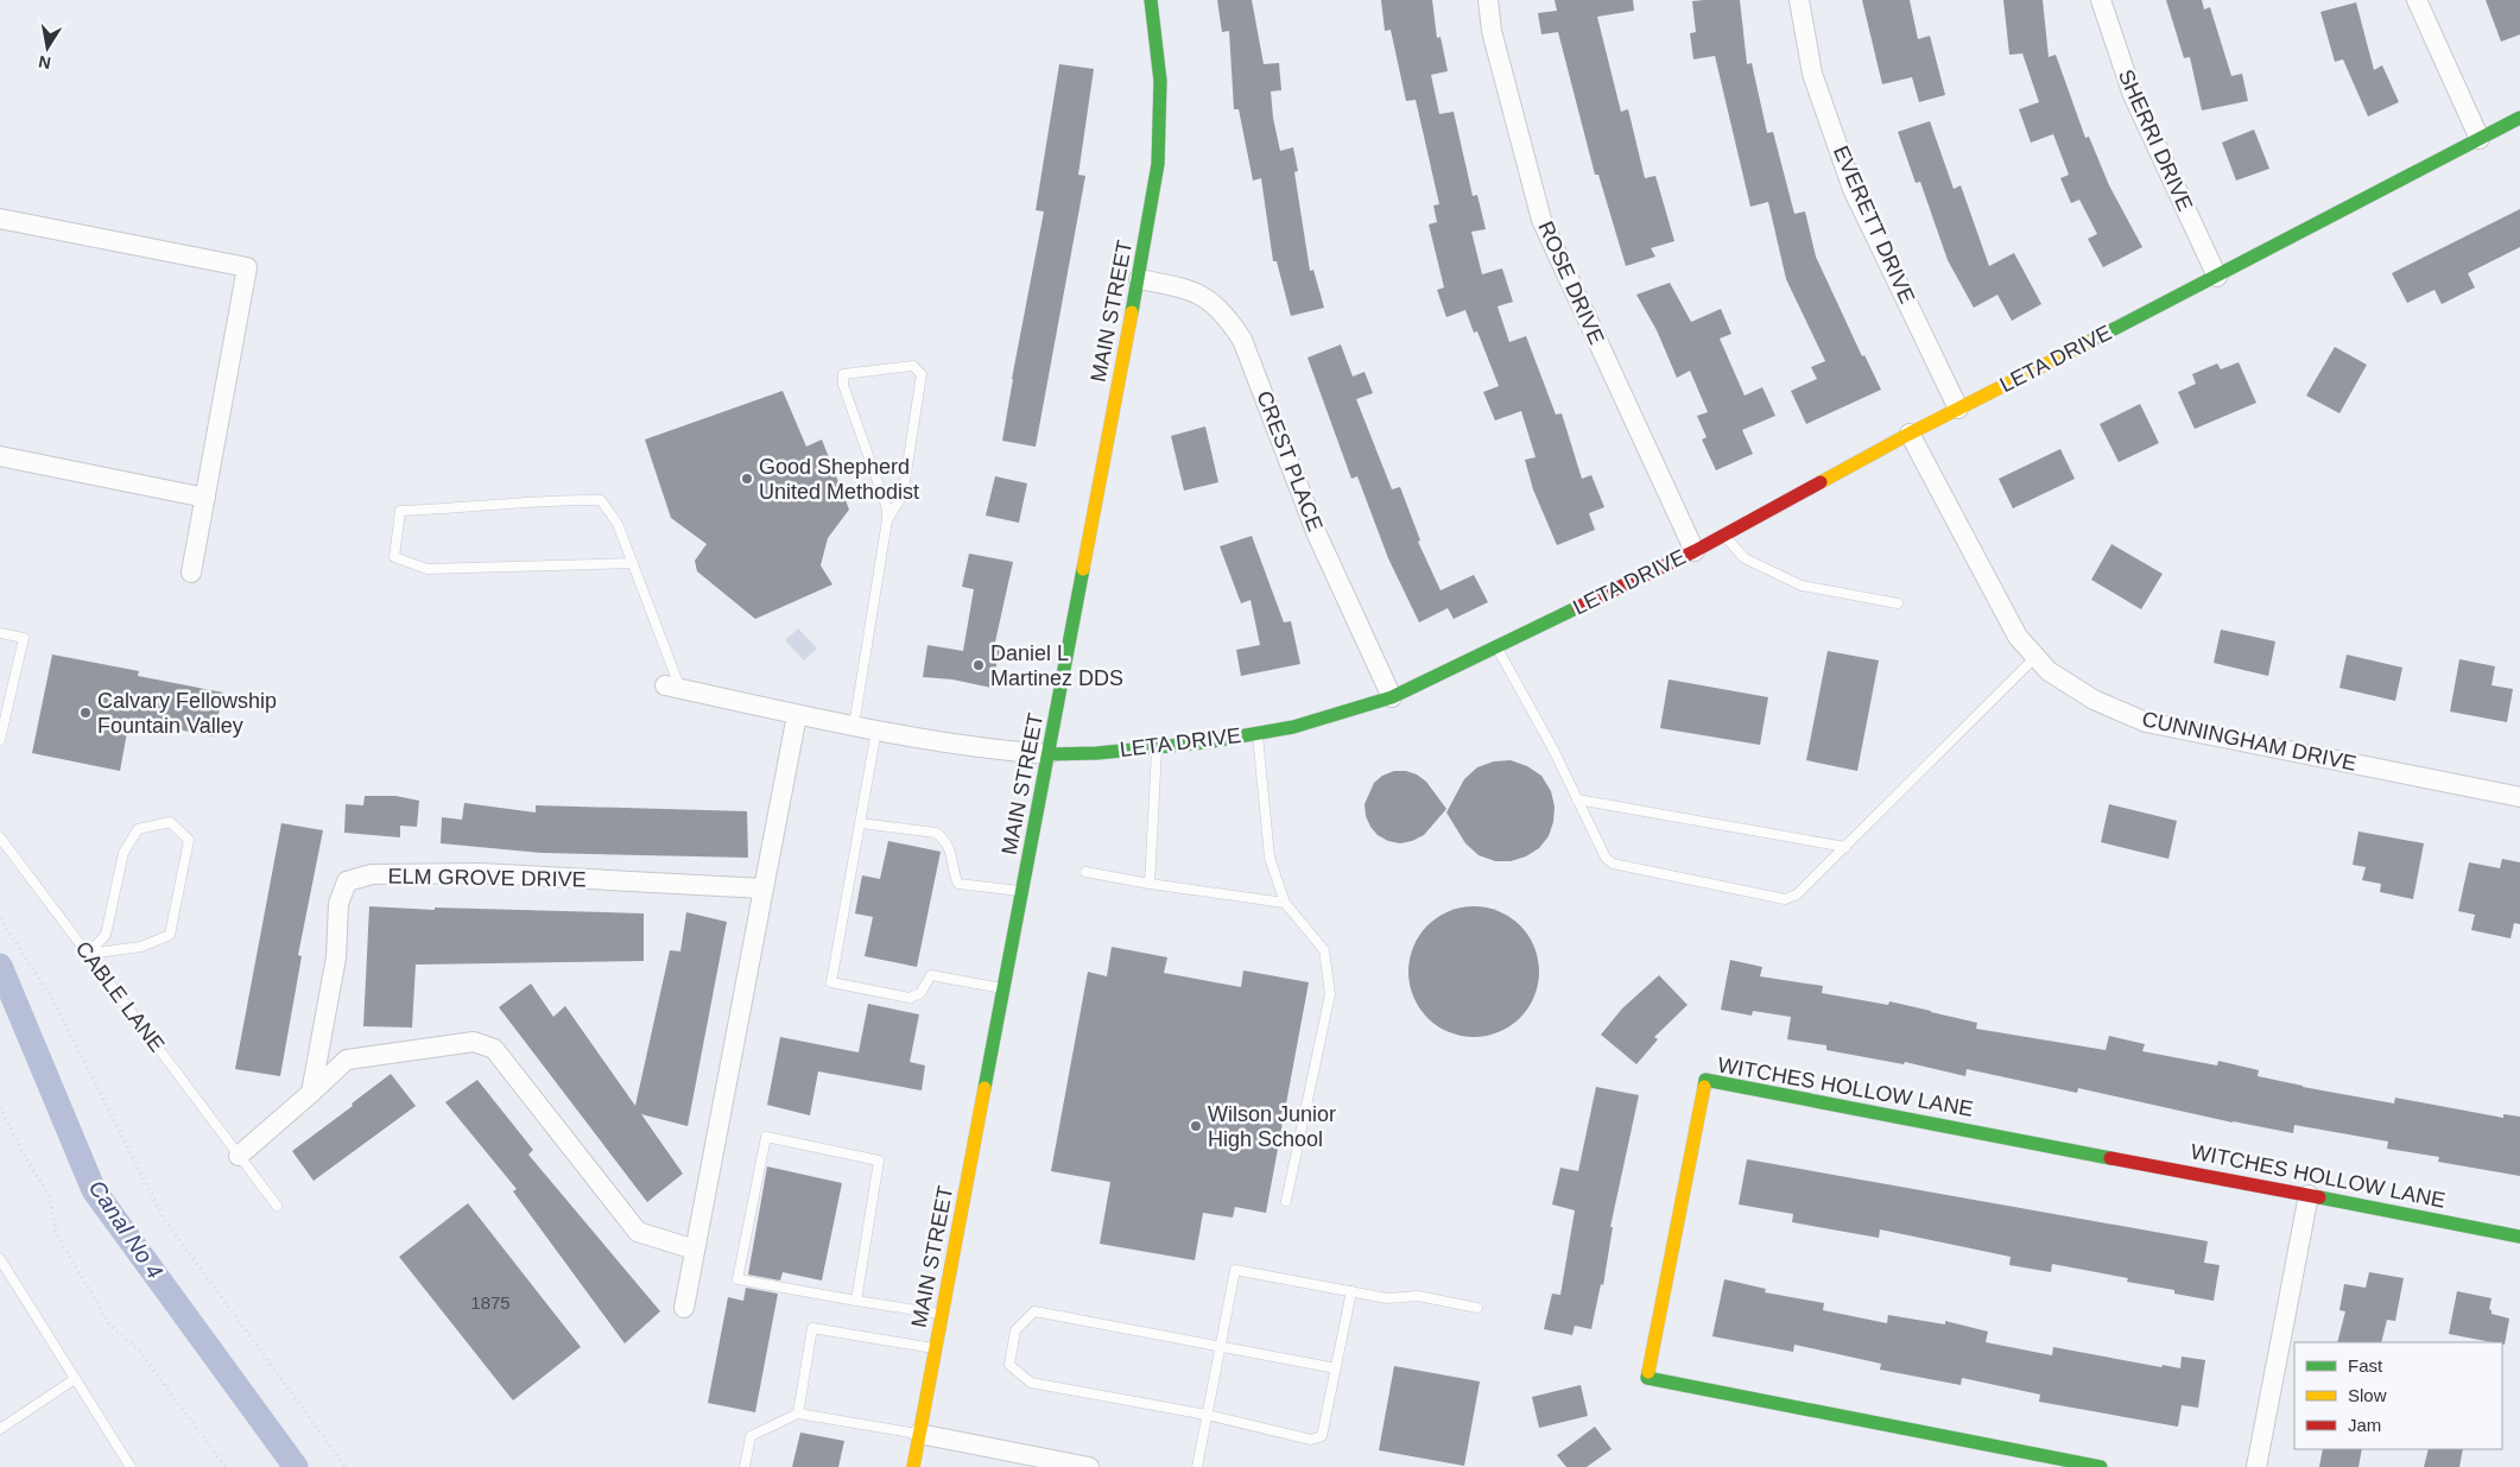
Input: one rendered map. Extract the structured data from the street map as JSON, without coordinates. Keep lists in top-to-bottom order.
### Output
{
  "streets": {
    "street": [
      "SHERRI DRIVE",
      "EVERETT DRIVE",
      "ROSE DRIVE",
      "MAIN STREET",
      "LETA DRIVE",
      "CREST PLACE",
      "CUNNINGHAM DRIVE",
      "ELM GROVE DRIVE",
      "WITCHES HOLLOW LANE"
    ],
    "lane": ["CABLE LANE"]
  },
  "crossings": [
    ["SHERRI DRIVE", "LETA DRIVE"],
    ["EVERETT DRIVE", "LETA DRIVE"],
    ["ROSE DRIVE", "LETA DRIVE"],
    ["MAIN STREET", "LETA DRIVE"],
    ["MAIN STREET", "CREST PLACE"],
    ["LETA DRIVE", "CREST PLACE"],
    ["LETA DRIVE", "CUNNINGHAM DRIVE"]
  ],
  "water": ["Canal No 4"],
  "places": [
    "Good Shepherd United Methodist",
    "Daniel L Martinez DDS",
    "Calvary Fellowship Fountain Valley",
    "Wilson Junior High School"
  ],
  "house_numbers": ["1875"],
  "legend": ["Fast", "Slow", "Jam"],
  "north": "bottom"
}
